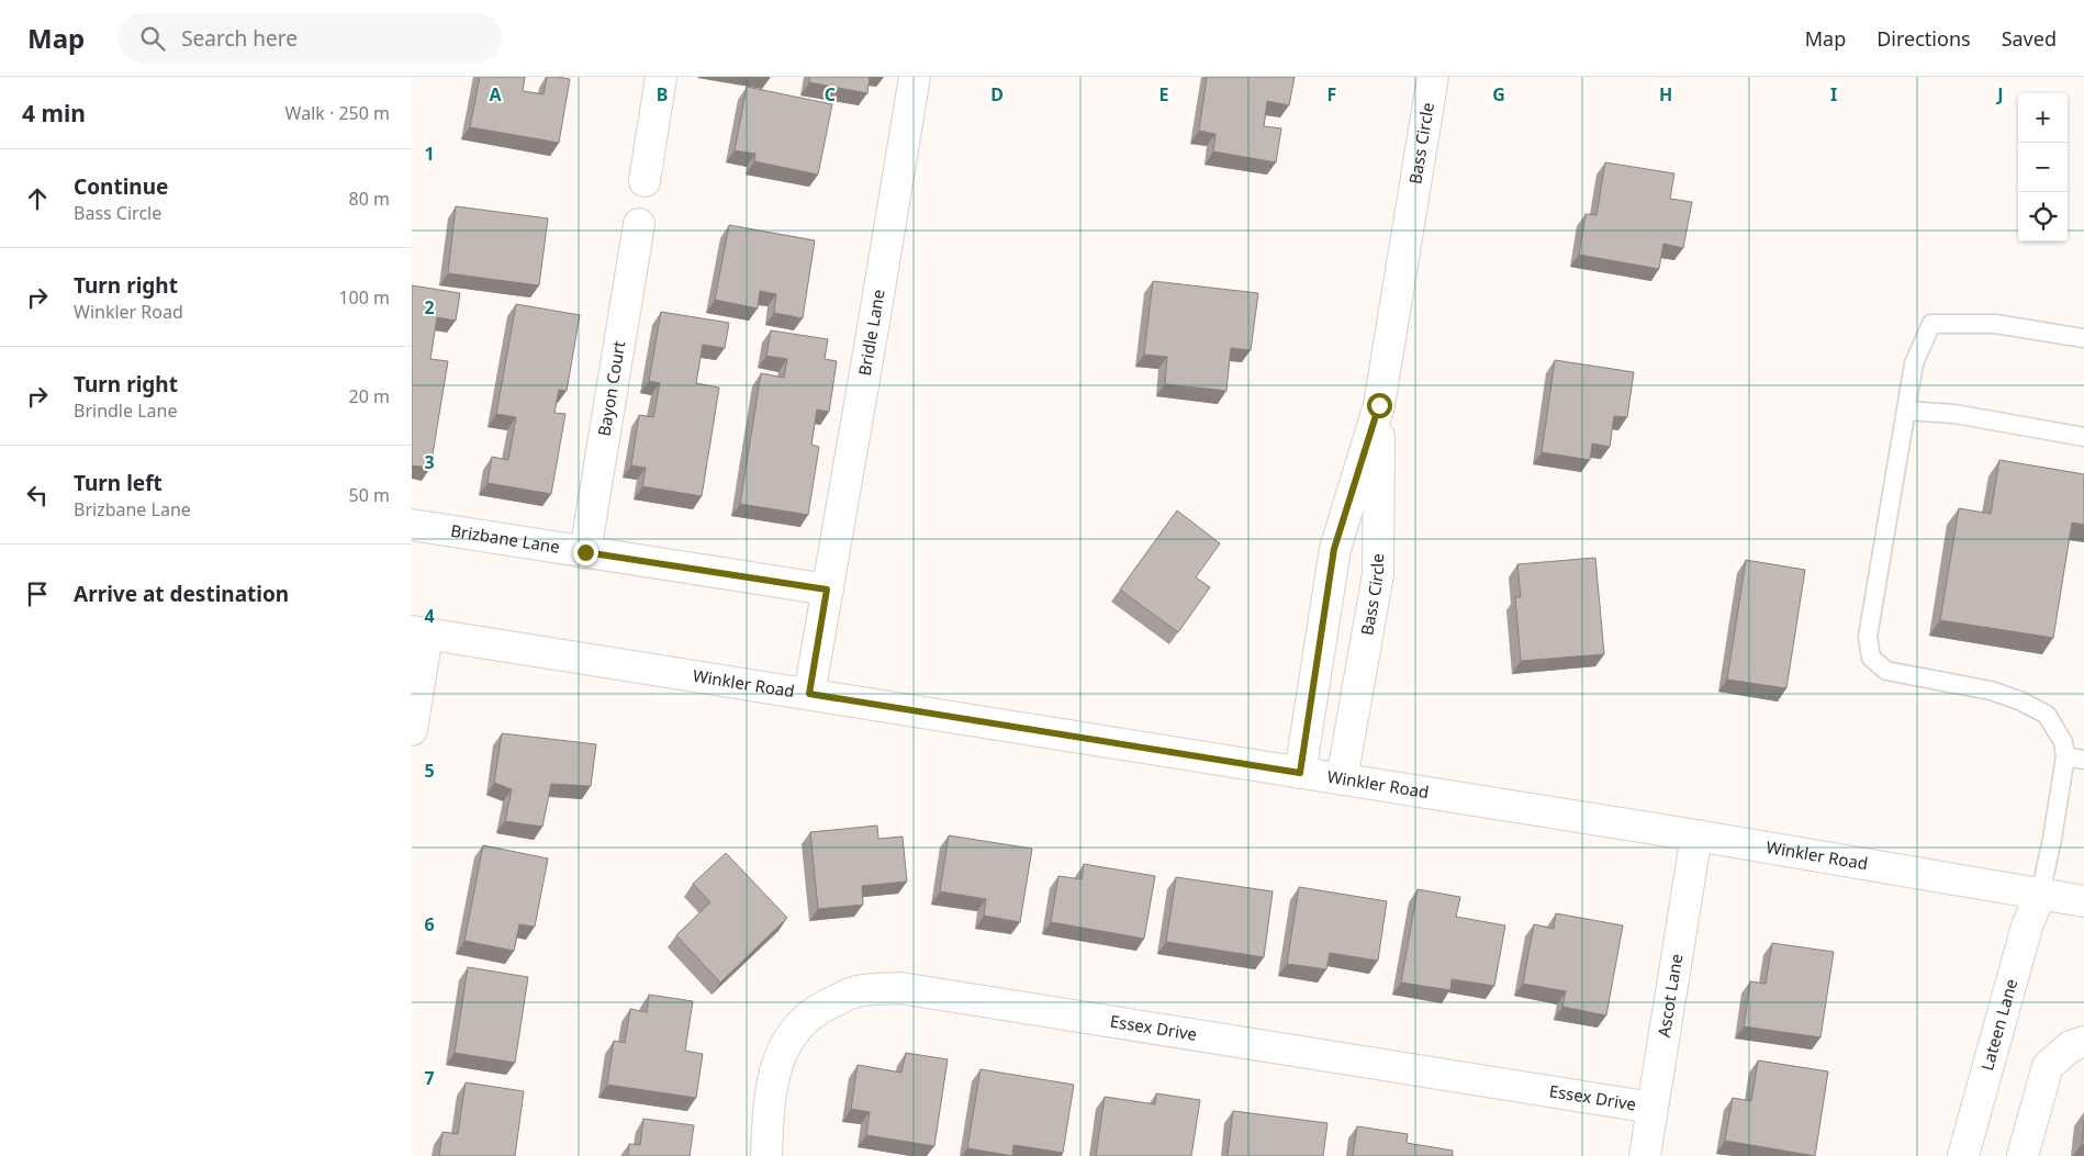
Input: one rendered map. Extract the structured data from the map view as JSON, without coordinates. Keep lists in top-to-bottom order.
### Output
{
  "streets": {
    "street": [
      "Bass Circle",
      "Bridle Lane",
      "Bayon Court",
      "Brizbane Lane",
      "Winkler Road",
      "Ascot Lane",
      "Lateen Lane",
      "Essex Drive"
    ]
  },
  "crossings": [
    ["Bass Circle", "Winkler Road"],
    ["Bridle Lane", "Brizbane Lane"],
    ["Bridle Lane", "Winkler Road"],
    ["Bayon Court", "Brizbane Lane"],
    ["Winkler Road", "Ascot Lane"],
    ["Winkler Road", "Lateen Lane"],
    ["Ascot Lane", "Essex Drive"]
  ],
  "page": {
    "header": "Map",
    "search": "Search here",
    "nav": ["Map", "Directions", "Saved"],
    "heading": ["4 min", "Walk · 250 m"],
    "map_buttons": ["+", "−"],
    "list": [
      ["Continue", "Bass Circle", "80 m"],
      ["Turn right", "Winkler Road", "100 m"],
      ["Turn right", "Brindle Lane", "20 m"],
      ["Turn left", "Brizbane Lane", "50 m"],
      "Arrive at destination"
    ]
  },
  "grid": {
    "columns": [
      "A",
      "B",
      "C",
      "D",
      "E",
      "F",
      "G",
      "H",
      "I",
      "J"
    ],
    "rows": [
      "1",
      "2",
      "3",
      "4",
      "5",
      "6",
      "7"
    ]
  }
}
